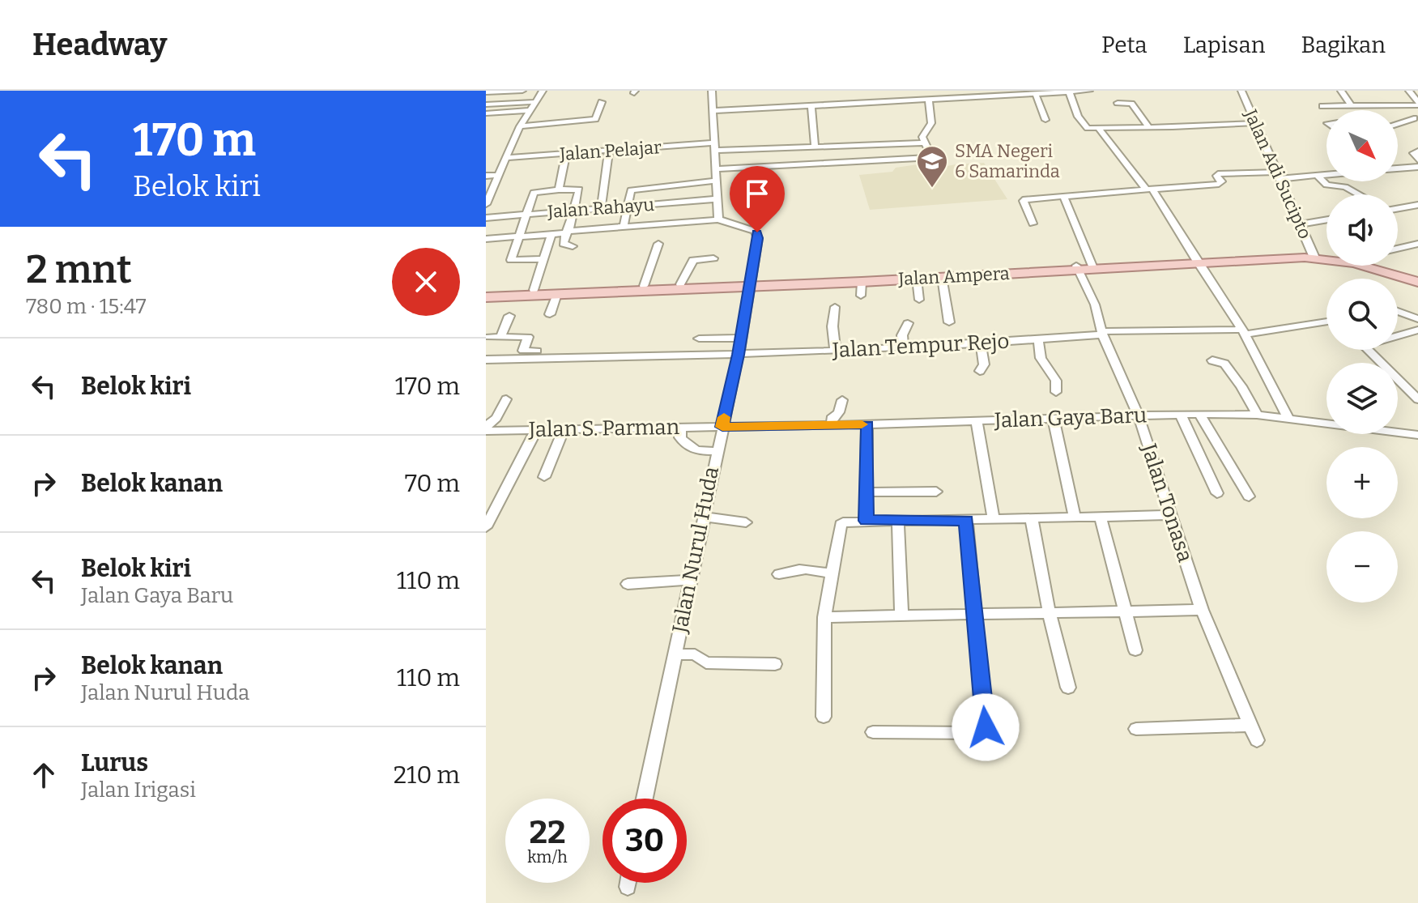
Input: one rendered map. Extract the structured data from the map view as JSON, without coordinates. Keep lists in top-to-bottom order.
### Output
{
  "streets": {
    "main road": ["Jalan Ampera"],
    "street": [
      "Jalan Pelajar",
      "Jalan Adi Sucipto",
      "Jalan Rahayu",
      "Jalan Tempur Rejo",
      "Jalan Gaya Baru",
      "Jalan S. Parman",
      "Jalan Tonasa",
      "Jalan Nurul Huda"
    ]
  },
  "crossings": [
    ["Jalan Adi Sucipto", "Jalan Ampera"],
    ["Jalan Ampera", "Jalan Tonasa"],
    ["Jalan Ampera", "Jalan Nurul Huda"],
    ["Jalan Tempur Rejo", "Jalan Tonasa"],
    ["Jalan Tempur Rejo", "Jalan Nurul Huda"],
    ["Jalan Gaya Baru", "Jalan S. Parman"],
    ["Jalan Gaya Baru", "Jalan Tonasa"],
    ["Jalan Gaya Baru", "Jalan Nurul Huda"],
    ["Jalan S. Parman", "Jalan Nurul Huda"]
  ],
  "places": {
    "school or university": ["SMA Negeri 6 Samarinda"]
  },
  "north": "bottom right",
  "page": {
    "header": "Headway",
    "nav": ["Peta", "Lapisan", "Bagikan"],
    "turn": ["170 m", "Belok kiri"],
    "map_buttons": ["+", "−"],
    "heading": ["2 mnt", "780 m · 15:47"],
    "list": [
      {
        "name": "Belok kiri",
        "value": "170 m"
      },
      {
        "name": "Belok kanan",
        "value": "70 m"
      },
      {
        "name": "Belok kiri",
        "note": "Jalan Gaya Baru",
        "value": "110 m"
      },
      {
        "name": "Belok kanan",
        "note": "Jalan Nurul Huda",
        "value": "110 m"
      },
      {
        "name": "Lurus",
        "note": "Jalan Irigasi",
        "value": "210 m"
      }
    ],
    "speed": "22 km/h",
    "limit": "30"
  }
}
